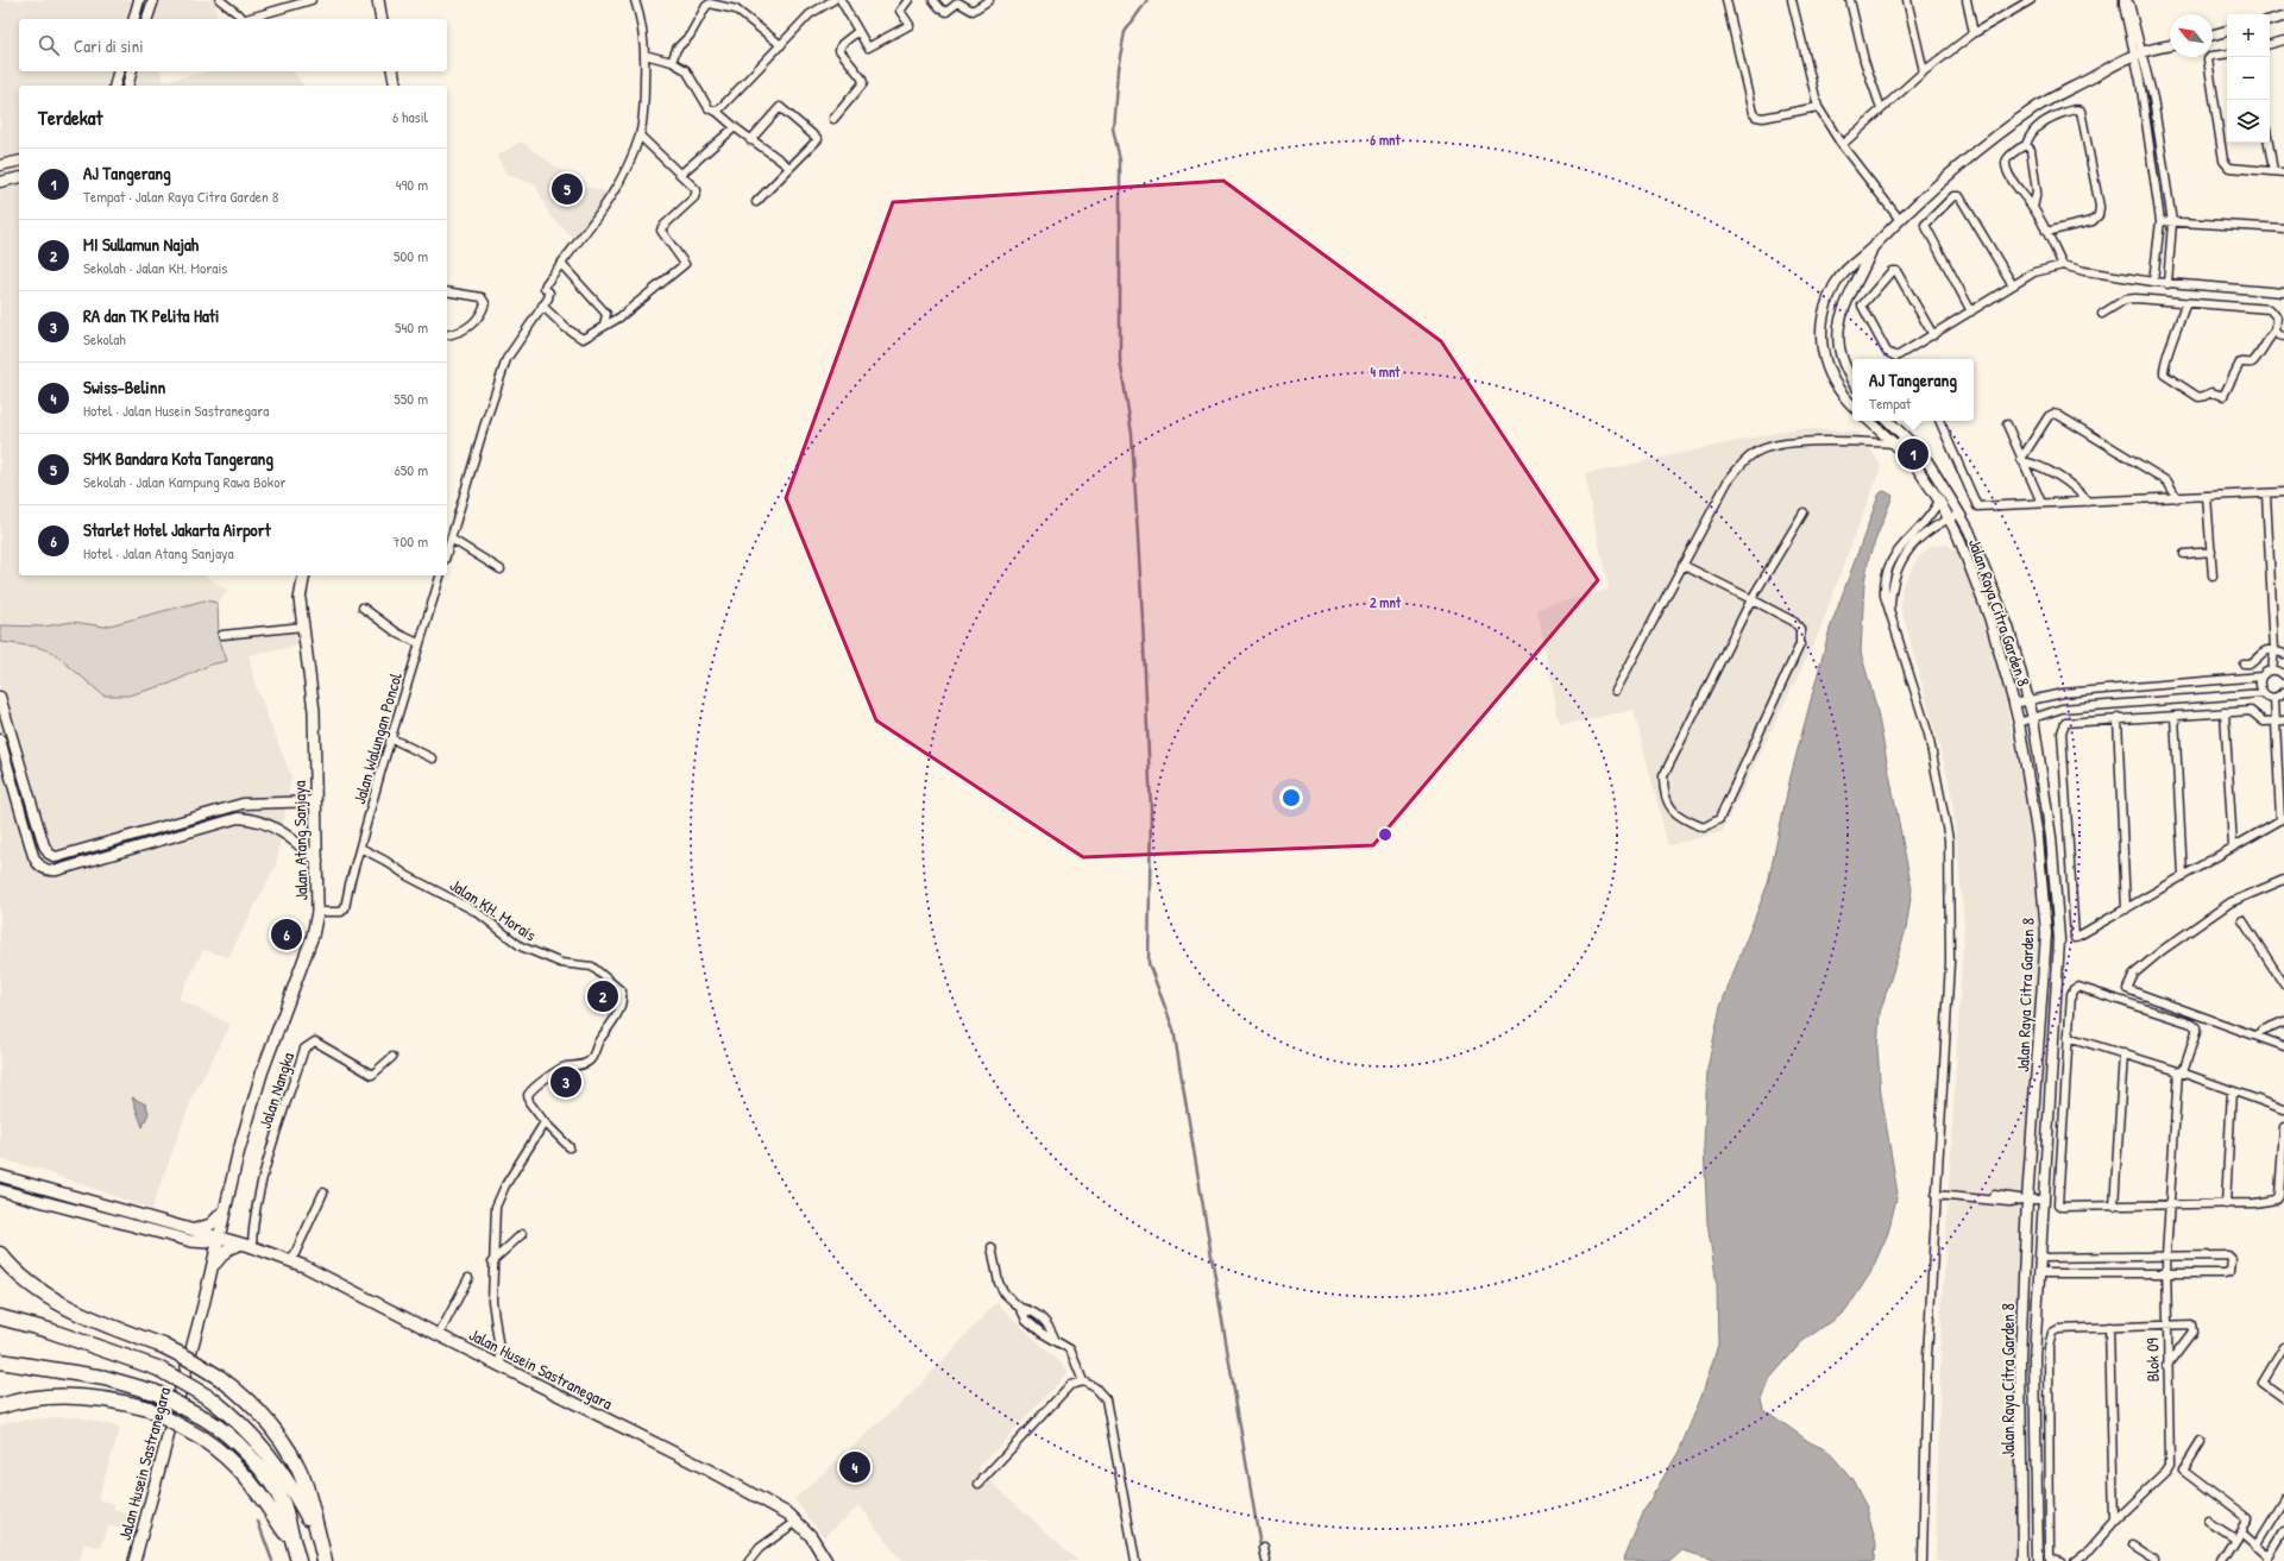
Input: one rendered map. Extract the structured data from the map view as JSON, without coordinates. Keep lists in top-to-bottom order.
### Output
{
  "streets": {
    "main road": ["Jalan Atang Sanjaya", "Jalan Husein Sastranegara"],
    "street": [
      "Jalan Raya Citra Garden 8",
      "Jalan Walungan Poncol",
      "Jalan KH. Morais",
      "Jalan Nangka",
      "Blok 09"
    ]
  },
  "crossings": [
    ["Jalan Walungan Poncol", "Jalan Atang Sanjaya"],
    ["Jalan Walungan Poncol", "Jalan KH. Morais"],
    ["Jalan Atang Sanjaya", "Jalan Husein Sastranegara"],
    ["Jalan Nangka", "Jalan Husein Sastranegara"]
  ],
  "north": "top left",
  "page": {
    "map_buttons": ["+", "−"],
    "search": "Cari di sini",
    "heading": ["Terdekat", "6 hasil"],
    "list": [
      {
        "mark": "1",
        "name": "AJ Tangerang",
        "note": "Tempat · Jalan Raya Citra Garden 8",
        "value": "490 m"
      },
      {
        "mark": "2",
        "name": "MI Sullamun Najah",
        "note": "Sekolah · Jalan KH. Morais",
        "value": "500 m"
      },
      {
        "mark": "3",
        "name": "RA dan TK Pelita Hati",
        "note": "Sekolah",
        "value": "540 m"
      },
      {
        "mark": "4",
        "name": "Swiss-Belinn",
        "note": "Hotel · Jalan Husein Sastranegara",
        "value": "550 m"
      },
      {
        "mark": "5",
        "name": "SMK Bandara Kota Tangerang",
        "note": "Sekolah · Jalan Kampung Rawa Bokor",
        "value": "650 m"
      },
      {
        "mark": "6",
        "name": "Starlet Hotel Jakarta Airport",
        "note": "Hotel · Jalan Atang Sanjaya",
        "value": "700 m"
      }
    ],
    "pins": [
      "5",
      "1",
      "6",
      "2",
      "3",
      "4"
    ],
    "popup": ["AJ Tangerang", "Tempat"]
  },
  "rings": ["6 mnt", "4 mnt", "2 mnt"]
}
